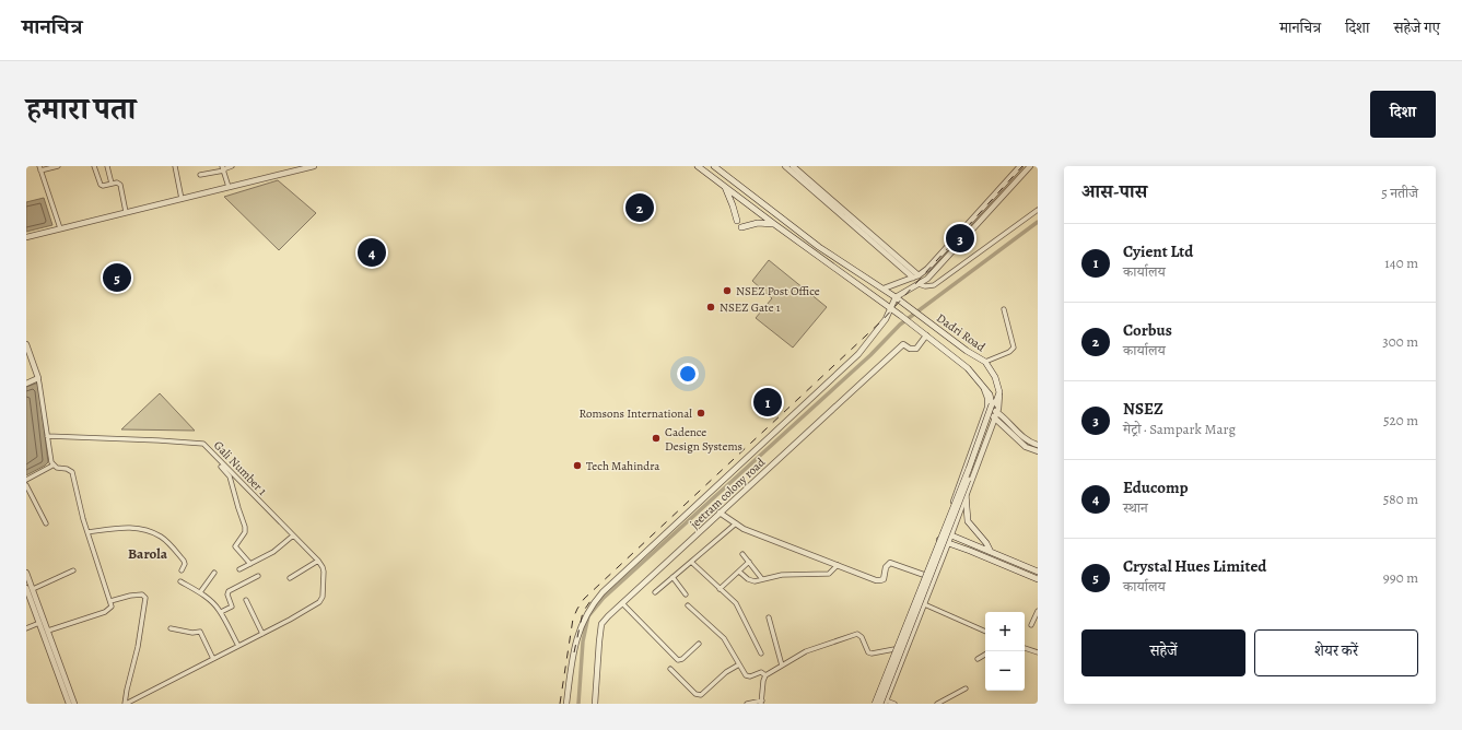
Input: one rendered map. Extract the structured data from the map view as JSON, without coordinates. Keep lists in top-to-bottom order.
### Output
{
  "streets": {
    "main road": ["Dadri Road"],
    "street": ["Gali Number 1", "jeetram colony road"]
  },
  "crossings": [
    ["Dadri Road", "jeetram colony road"]
  ],
  "districts": ["Barola"],
  "places": [
    "NSEZ Post Office",
    "NSEZ Gate 1",
    "Romsons International",
    "Cadence Design Systems",
    "Tech Mahindra"
  ],
  "page": {
    "header": "मानचित्र",
    "nav": ["मानचित्र", "दिशा", "सहेजे गए"],
    "title": "हमारा पता",
    "buttons": [
      "दिशा",
      ["सहेजें", "शेयर करें"]
    ],
    "heading": ["आस-पास", "5 नतीजे"],
    "pins": [
      "2",
      "3",
      "4",
      "5",
      "1"
    ],
    "list": [
      {
        "mark": "1",
        "name": "Cyient Ltd",
        "note": "कार्यालय",
        "value": "140 m"
      },
      {
        "mark": "2",
        "name": "Corbus",
        "note": "कार्यालय",
        "value": "300 m"
      },
      {
        "mark": "3",
        "name": "NSEZ",
        "note": "मेट्रो · Sampark Marg",
        "value": "520 m"
      },
      {
        "mark": "4",
        "name": "Educomp",
        "note": "स्थान",
        "value": "580 m"
      },
      {
        "mark": "5",
        "name": "Crystal Hues Limited",
        "note": "कार्यालय",
        "value": "990 m"
      }
    ],
    "map_buttons": ["+", "−"]
  }
}
